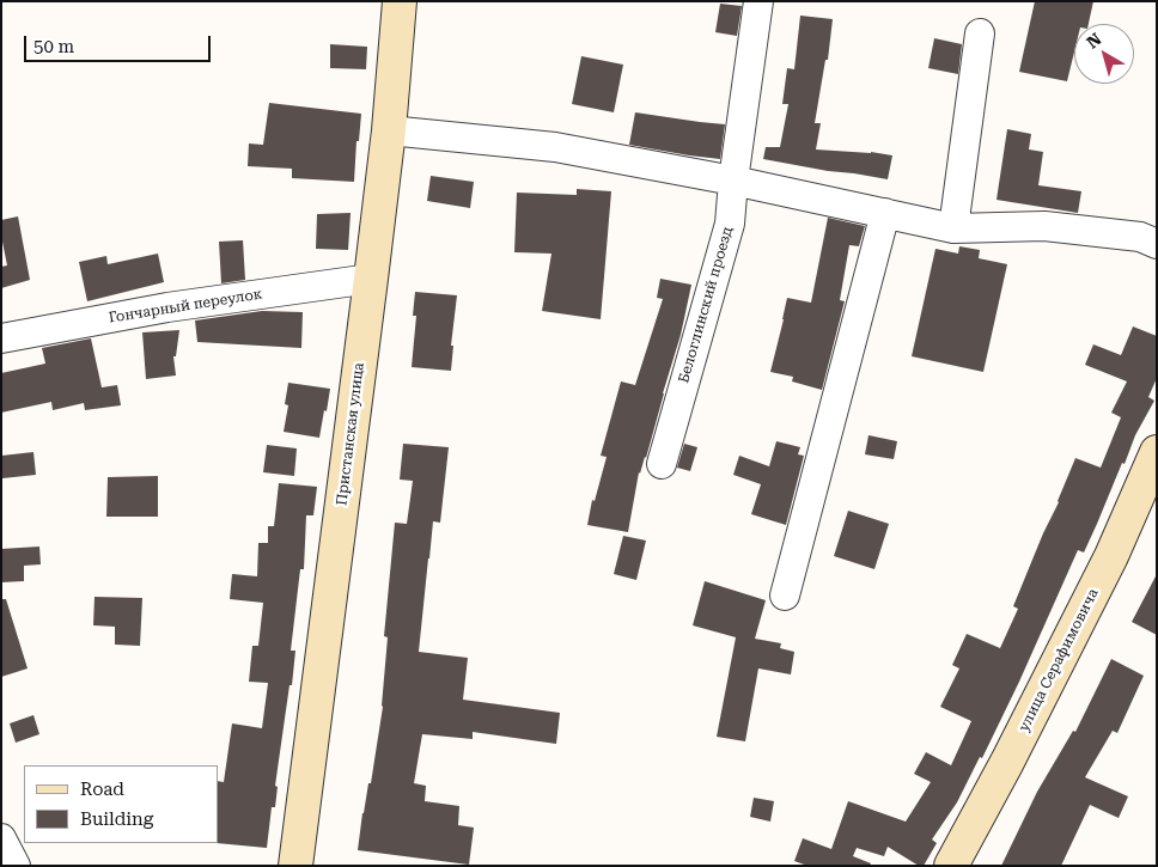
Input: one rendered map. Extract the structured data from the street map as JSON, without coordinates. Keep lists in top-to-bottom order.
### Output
{
  "streets": {
    "street": [
      "Белоглинский проезд",
      "Гончарный переулок",
      "Пристанская улица",
      "улица Серафимовича"
    ]
  },
  "crossings": [
    ["Гончарный переулок", "Пристанская улица"]
  ],
  "legend": ["Road", "Building"],
  "scale_bar": "50 m",
  "north": "top left"
}
